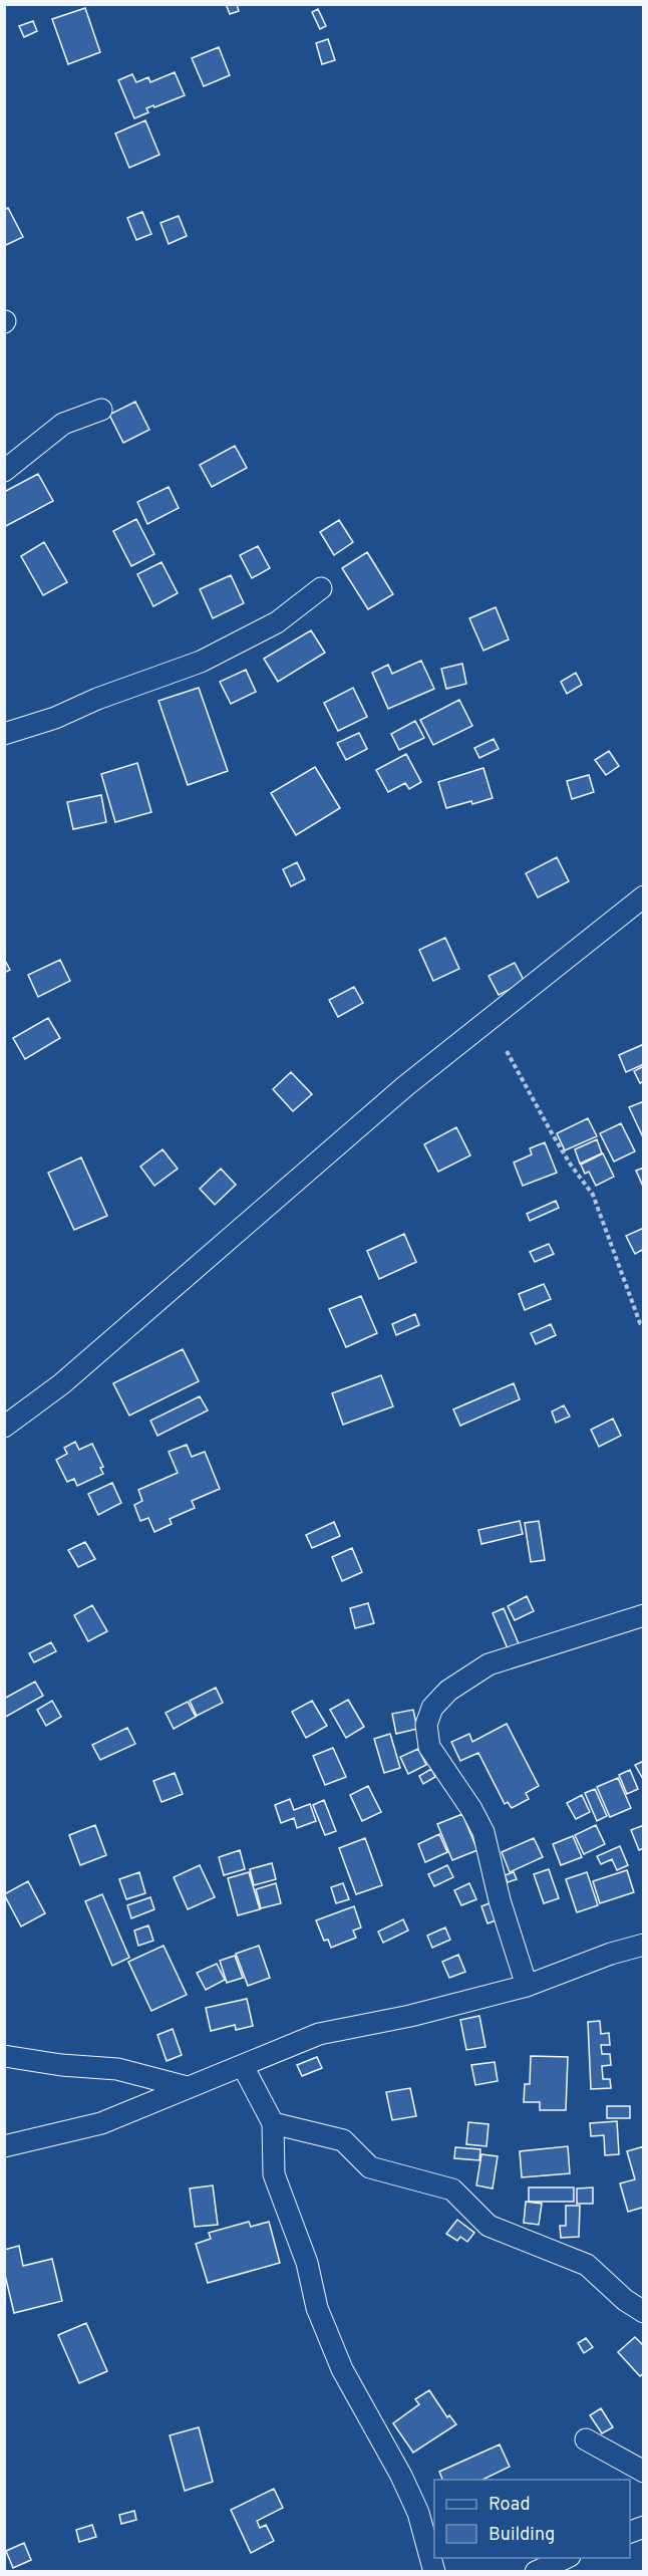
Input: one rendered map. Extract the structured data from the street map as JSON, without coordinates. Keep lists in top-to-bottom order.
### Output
{
  "legend": ["Road", "Building"]
}
